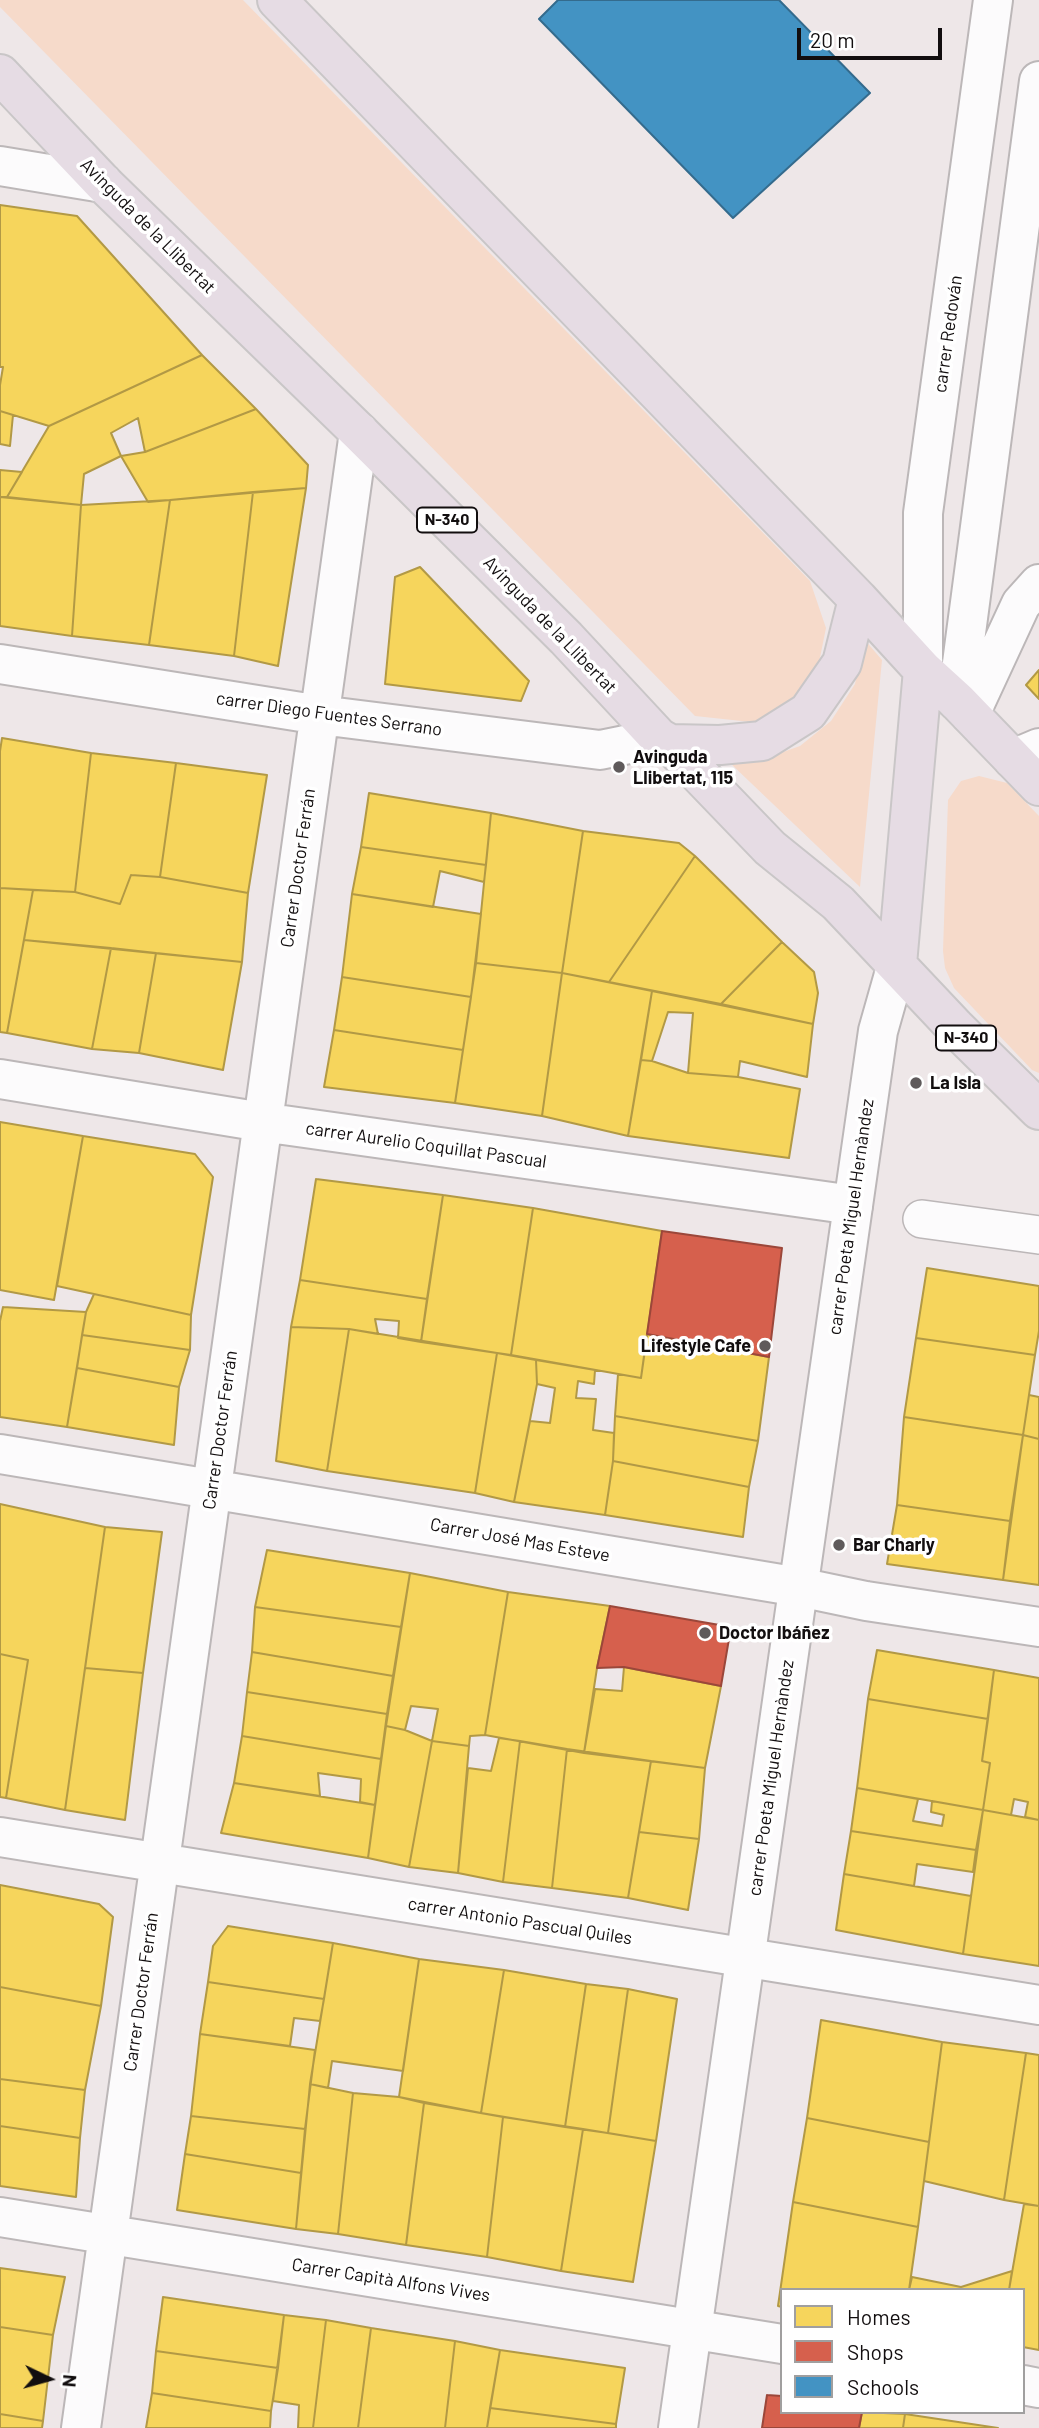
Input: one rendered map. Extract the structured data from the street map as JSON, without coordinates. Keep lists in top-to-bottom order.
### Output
{
  "streets": {
    "highway": ["Avinguda de la Llibertat", "N-340"],
    "street": [
      "carrer Redován",
      "carrer Diego Fuentes Serrano",
      "Carrer Doctor Ferrán",
      "carrer Aurelio Coquillat Pascual",
      "carrer Poeta Miguel Hernàndez",
      "Carrer José Mas Esteve",
      "carrer Antonio Pascual Quiles",
      "Carrer Capità Alfons Vives"
    ]
  },
  "crossings": [
    ["Avinguda de la Llibertat", "carrer Diego Fuentes Serrano"],
    ["Avinguda de la Llibertat", "Carrer Doctor Ferrán"],
    ["Avinguda de la Llibertat", "carrer Poeta Miguel Hernàndez"],
    ["carrer Diego Fuentes Serrano", "Carrer Doctor Ferrán"],
    ["Carrer Doctor Ferrán", "carrer Aurelio Coquillat Pascual"],
    ["Carrer Doctor Ferrán", "Carrer José Mas Esteve"],
    ["Carrer Doctor Ferrán", "carrer Antonio Pascual Quiles"],
    ["Carrer Doctor Ferrán", "Carrer Capità Alfons Vives"],
    ["carrer Aurelio Coquillat Pascual", "carrer Poeta Miguel Hernàndez"],
    ["carrer Poeta Miguel Hernàndez", "Carrer José Mas Esteve"],
    ["carrer Poeta Miguel Hernàndez", "carrer Antonio Pascual Quiles"],
    ["carrer Poeta Miguel Hernàndez", "Carrer Capità Alfons Vives"]
  ],
  "places": [
    "Avinguda Llibertat, 115",
    "La Isla",
    "Lifestyle Cafe",
    "Bar Charly",
    "Doctor Ibáñez"
  ],
  "legend": ["Homes", "Shops", "Schools"],
  "scale_bar": "20 m",
  "north": "right"
}
